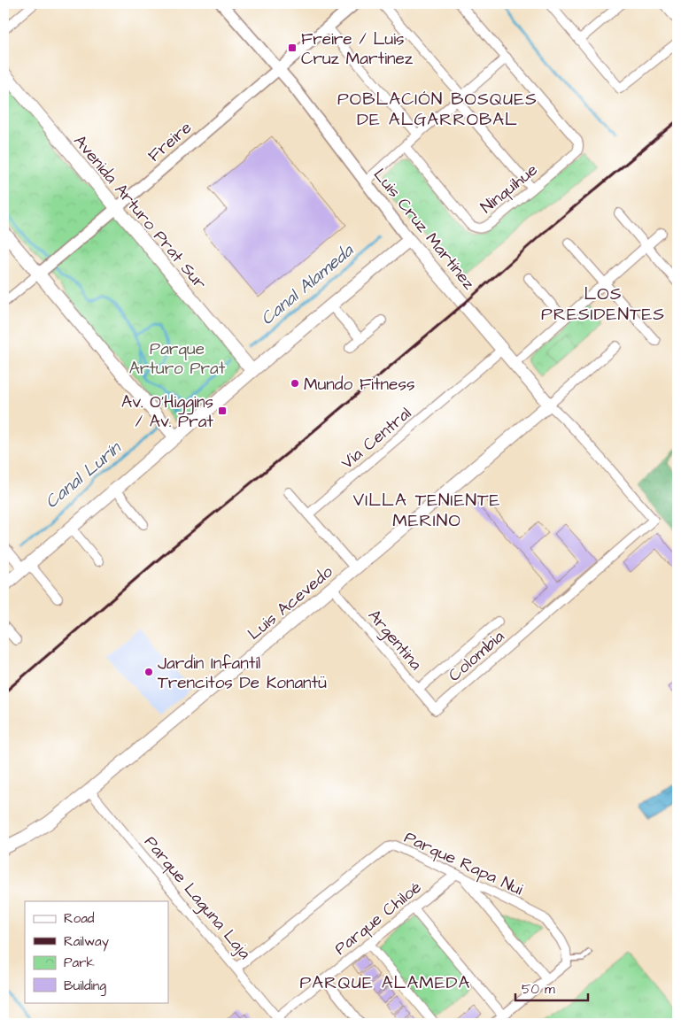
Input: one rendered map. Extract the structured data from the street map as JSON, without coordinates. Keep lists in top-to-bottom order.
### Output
{
  "streets": {
    "main road": ["Avenida Arturo Prat Sur", "Luis Cruz Martínez", "Luis Acevedo"],
    "street": [
      "Freire",
      "Ninquihue",
      "Vía Central",
      "Argentina",
      "Colombia",
      "Parque Rapa Nui",
      "Parque Laguna Laja",
      "Parque Chiloé"
    ]
  },
  "crossings": [
    ["Freire", "Avenida Arturo Prat Sur"],
    ["Freire", "Luis Cruz Martínez"],
    ["Luis Cruz Martínez", "Vía Central"],
    ["Luis Cruz Martínez", "Luis Acevedo"],
    ["Luis Cruz Martínez", "Colombia"],
    ["Luis Acevedo", "Argentina"],
    ["Luis Acevedo", "Colombia"],
    ["Luis Acevedo", "Parque Laguna Laja"],
    ["Argentina", "Colombia"],
    ["Parque Rapa Nui", "Parque Laguna Laja"],
    ["Parque Rapa Nui", "Parque Chiloé"],
    ["Parque Laguna Laja", "Parque Chiloé"]
  ],
  "districts": [
    "POBLACIÓN BOSQUES DE ALGARROBAL",
    "LOS PRESIDENTES",
    "VILLA TENIENTE MERINO",
    "PARQUE ALAMEDA"
  ],
  "water": ["Canal Alameda", "Canal Lurín"],
  "parks": ["Parque Arturo Prat"],
  "places": {
    "transit": ["Freire / Luis Cruz Martinez", "Av. O'Higgins / Av. Prat"],
    "other": ["Mundo Fitness", "Jardin Infantíl Trencitos De Konantü"]
  },
  "legend": [
    "Road",
    "Railway",
    "Park",
    "Building"
  ],
  "scale_bar": "50 m"
}
